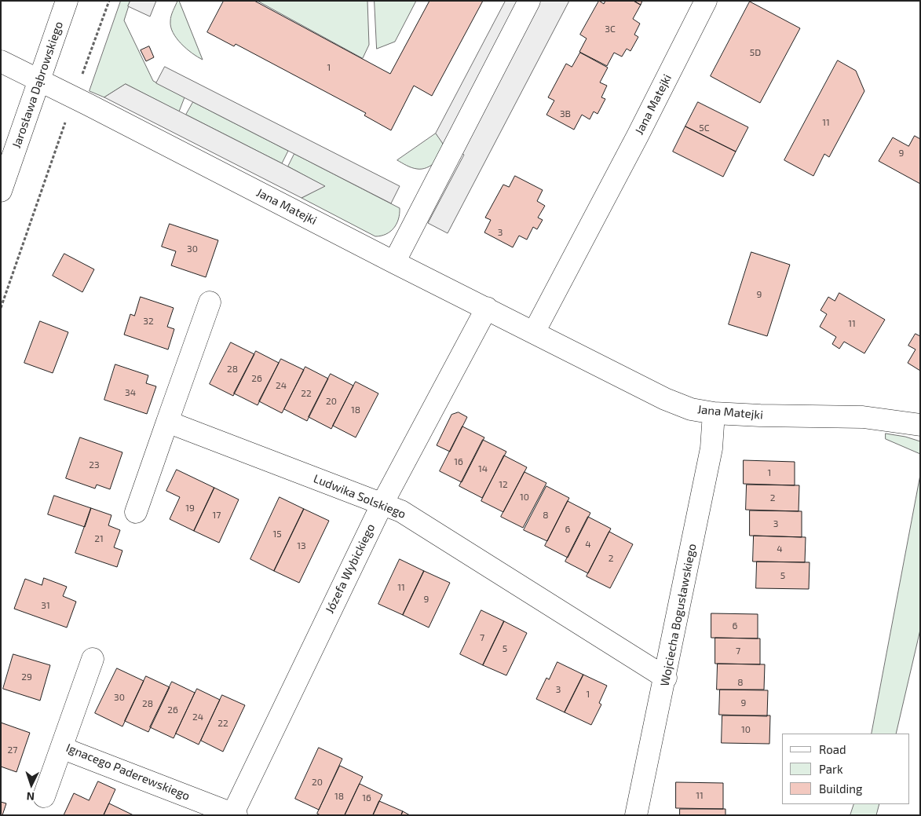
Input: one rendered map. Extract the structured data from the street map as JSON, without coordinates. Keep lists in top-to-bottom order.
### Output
{
  "streets": {
    "street": [
      "Jarosława Dąbrowskiego",
      "Jana Matejki",
      "Ludwika Solskiego",
      "Józefa Wybickiego",
      "Wojciecha Bogusławskiego",
      "Ignacego Paderewskiego"
    ]
  },
  "crossings": [
    ["Jarosława Dąbrowskiego", "Jana Matejki"],
    ["Jana Matejki", "Józefa Wybickiego"],
    ["Jana Matejki", "Wojciecha Bogusławskiego"],
    ["Ludwika Solskiego", "Józefa Wybickiego"],
    ["Ludwika Solskiego", "Wojciecha Bogusławskiego"],
    ["Józefa Wybickiego", "Ignacego Paderewskiego"]
  ],
  "house_numbers": [
    "3C",
    "5D",
    "1",
    "3B",
    "11",
    "5C",
    "9",
    "3",
    "30",
    "9",
    "32",
    "11",
    "28",
    "26",
    "24",
    "34",
    "22",
    "20",
    "18",
    "16",
    "23",
    "14",
    "1",
    "12",
    "10",
    "2",
    "19",
    "17",
    "8",
    "3",
    "6",
    "15",
    "21",
    "4",
    "13",
    "4",
    "2",
    "5",
    "11",
    "9",
    "31",
    "6",
    "7",
    "5",
    "7",
    "29",
    "8",
    "3",
    "1",
    "30",
    "9",
    "28",
    "26",
    "24",
    "22",
    "10",
    "27",
    "20",
    "11",
    "18",
    "16"
  ],
  "legend": ["Road", "Park", "Building"],
  "north": "bottom"
}
